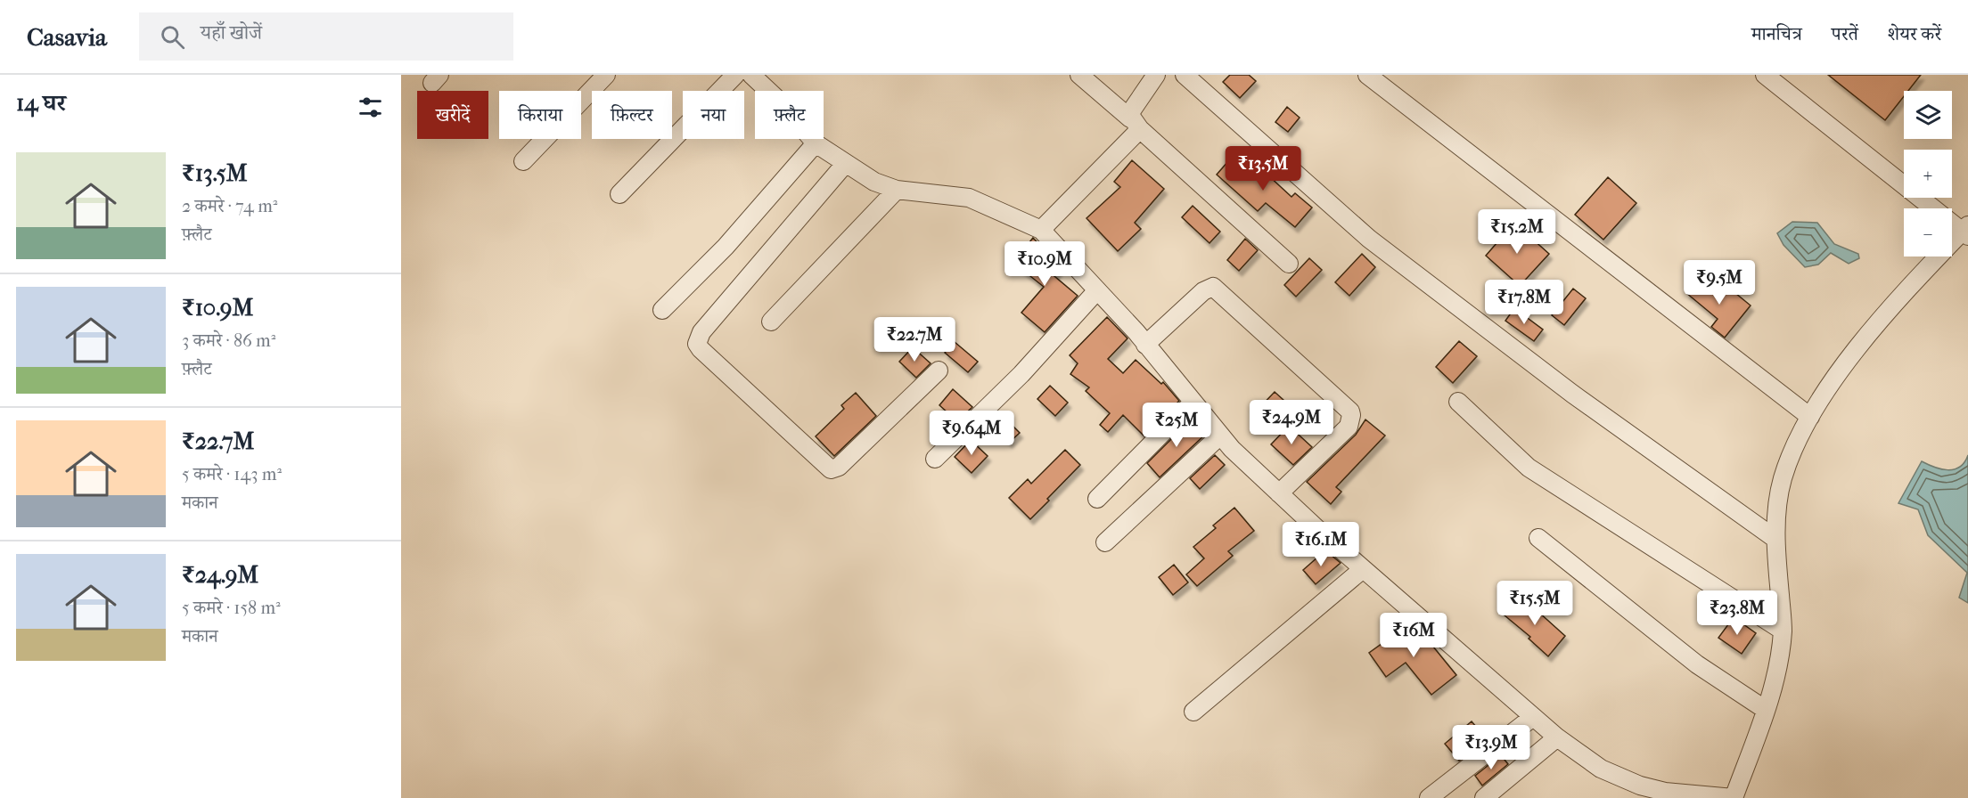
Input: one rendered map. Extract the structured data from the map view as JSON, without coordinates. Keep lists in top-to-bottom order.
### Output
{
  "page": {
    "header": "Casavia",
    "search": "यहाँ खोजें",
    "nav": ["मानचित्र", "परतें", "शेयर करें"],
    "heading": "14 घर",
    "map_buttons": ["+", "−"],
    "chip": [
      "खरीदें",
      "किराया",
      "फ़िल्टर",
      "नया",
      "फ़्लैट"
    ],
    "list": [
      {
        "name": "₹13.5M",
        "note": "2 कमरे · 74 m² · फ़्लैट"
      },
      {
        "name": "₹10.9M",
        "note": "3 कमरे · 86 m² · फ़्लैट"
      },
      {
        "name": "₹22.7M",
        "note": "5 कमरे · 143 m² · मकान"
      },
      {
        "name": "₹24.9M",
        "note": "5 कमरे · 158 m² · मकान"
      }
    ],
    "price": [
      "₹13.5M",
      "₹15.2M",
      "₹10.9M",
      "₹9.5M",
      "₹17.8M",
      "₹22.7M",
      "₹24.9M",
      "₹25M",
      "₹9.64M",
      "₹16.1M",
      "₹15.5M",
      "₹23.8M",
      "₹16M",
      "₹13.9M"
    ]
  }
}
